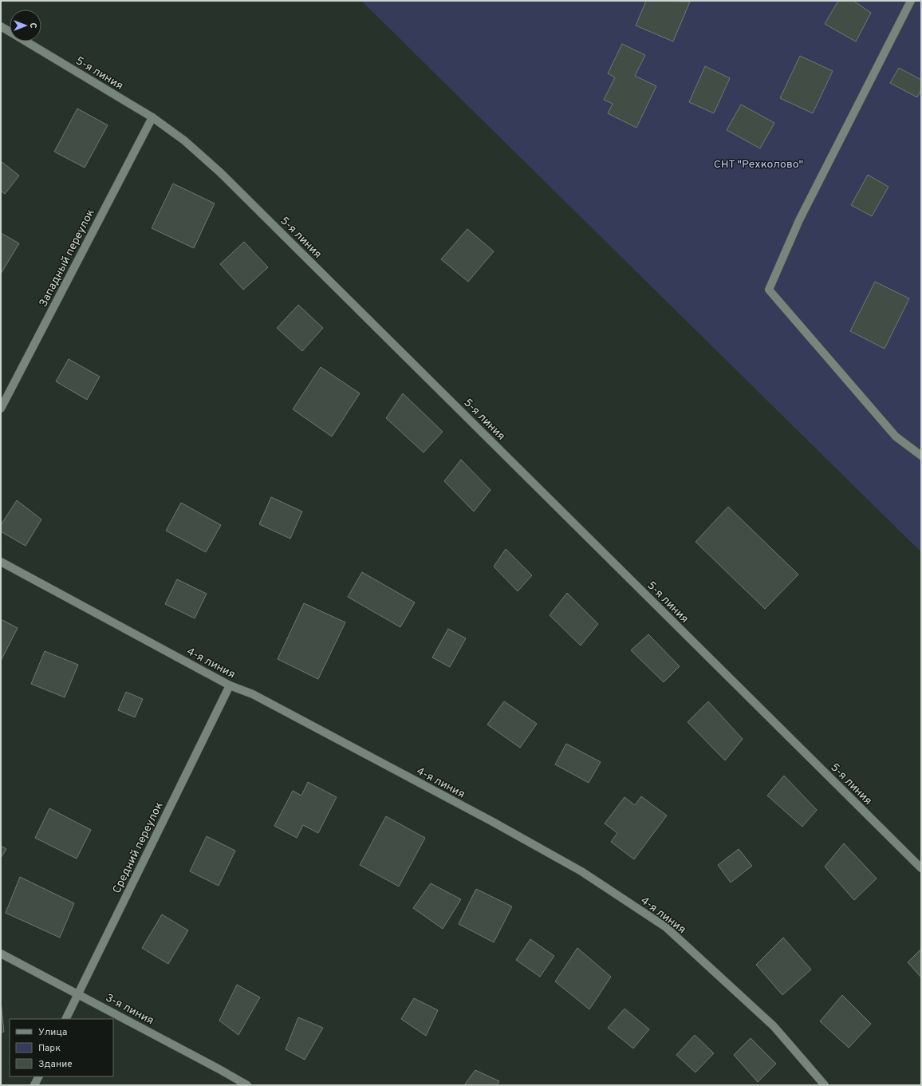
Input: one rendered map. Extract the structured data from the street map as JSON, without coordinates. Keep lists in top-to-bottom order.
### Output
{
  "streets": {
    "street": [
      "5-я линия",
      "Западный переулок",
      "4-я линия",
      "Средний переулок",
      "3-я линия"
    ]
  },
  "crossings": [
    ["5-я линия", "Западный переулок"],
    ["4-я линия", "Средний переулок"],
    ["Средний переулок", "3-я линия"]
  ],
  "parks": ["СНТ \"Рехколово\""],
  "legend": ["Улица", "Парк", "Здание"],
  "north": "right"
}
